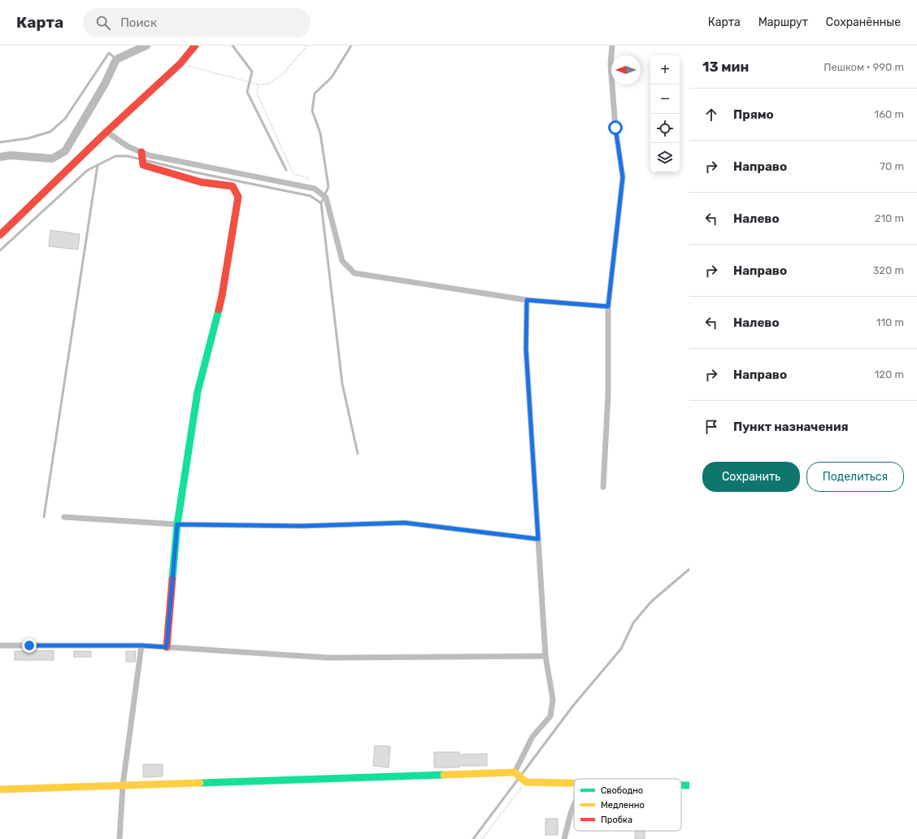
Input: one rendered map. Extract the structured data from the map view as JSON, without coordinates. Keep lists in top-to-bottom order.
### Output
{
  "legend": ["Свободно", "Медленно", "Пробка"],
  "north": "left",
  "page": {
    "header": "Карта",
    "search": "Поиск",
    "nav": ["Карта", "Маршрут", "Сохранённые"],
    "heading": ["13 мин", "Пешком · 990 m"],
    "map_buttons": ["+", "−"],
    "list": [
      ["Прямо", "160 m"],
      ["Направо", "70 m"],
      ["Налево", "210 m"],
      ["Направо", "320 m"],
      ["Налево", "110 m"],
      ["Направо", "120 m"],
      "Пункт назначения"
    ],
    "buttons": ["Сохранить", "Поделиться"]
  }
}
